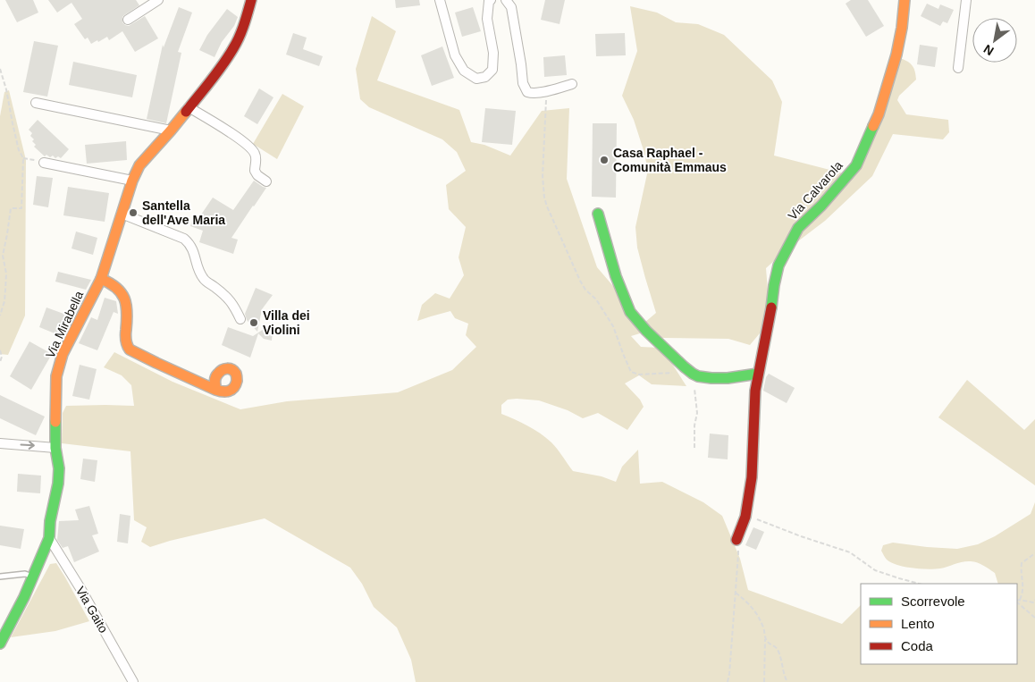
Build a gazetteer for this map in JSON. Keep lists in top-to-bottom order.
{
  "streets": {
    "street": ["Via Calvarola", "Via Mirabella", "Via Gaito"]
  },
  "crossings": [
    ["Via Mirabella", "Via Gaito"]
  ],
  "places": ["Casa Raphael - Comunità Emmaus", "Santella dell'Ave Maria", "Villa dei Violini"],
  "legend": ["Scorrevole", "Lento", "Coda"],
  "north": "bottom left"
}
